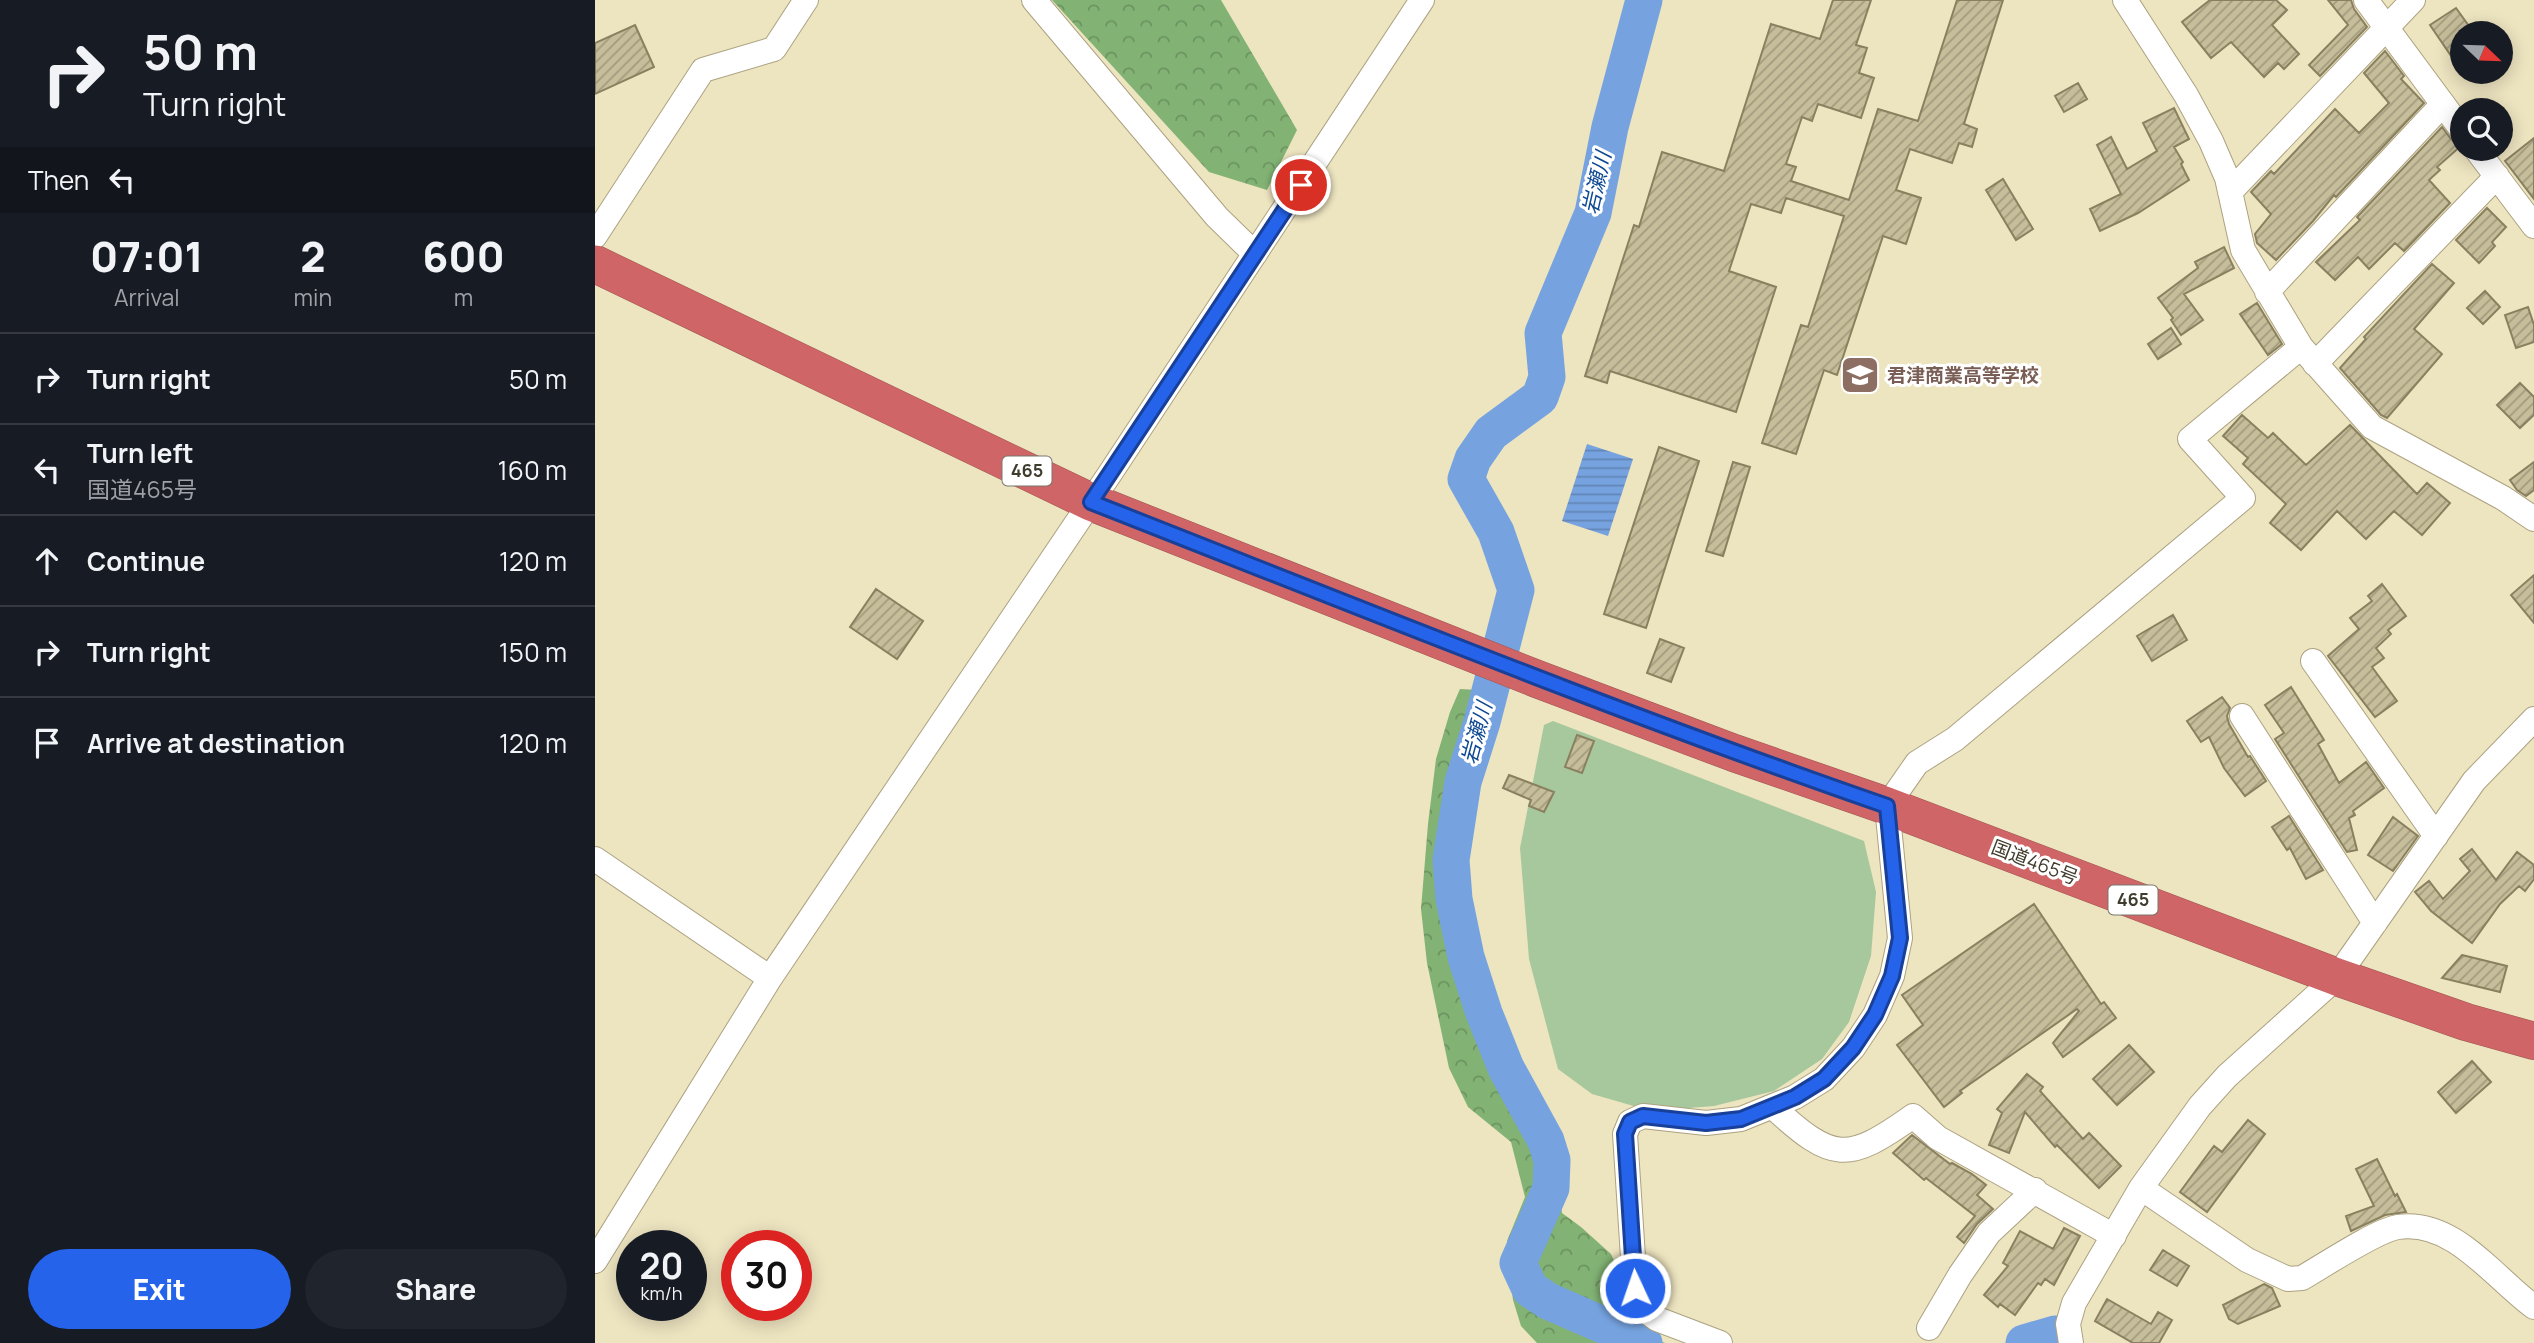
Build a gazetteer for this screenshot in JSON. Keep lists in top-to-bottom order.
{
  "streets": {
    "highway": ["465", "国道465号"]
  },
  "crossings": [
    ["465", "国道465号"]
  ],
  "water": ["岩瀬川"],
  "places": {
    "school or university": ["君津商業高等学校"]
  },
  "north": "bottom right",
  "page": {
    "turn": ["50 m", "Turn right"],
    "then": "Then",
    "eta": [
      "07:01",
      "Arrival",
      "2",
      "min",
      "600",
      "m"
    ],
    "list": [
      {
        "name": "Turn right",
        "value": "50 m"
      },
      {
        "name": "Turn left",
        "note": "国道465号",
        "value": "160 m"
      },
      {
        "name": "Continue",
        "value": "120 m"
      },
      {
        "name": "Turn right",
        "value": "150 m"
      },
      {
        "name": "Arrive at destination",
        "value": "120 m"
      }
    ],
    "speed": "20 km/h",
    "limit": "30",
    "buttons": ["Exit", "Share"]
  }
}
